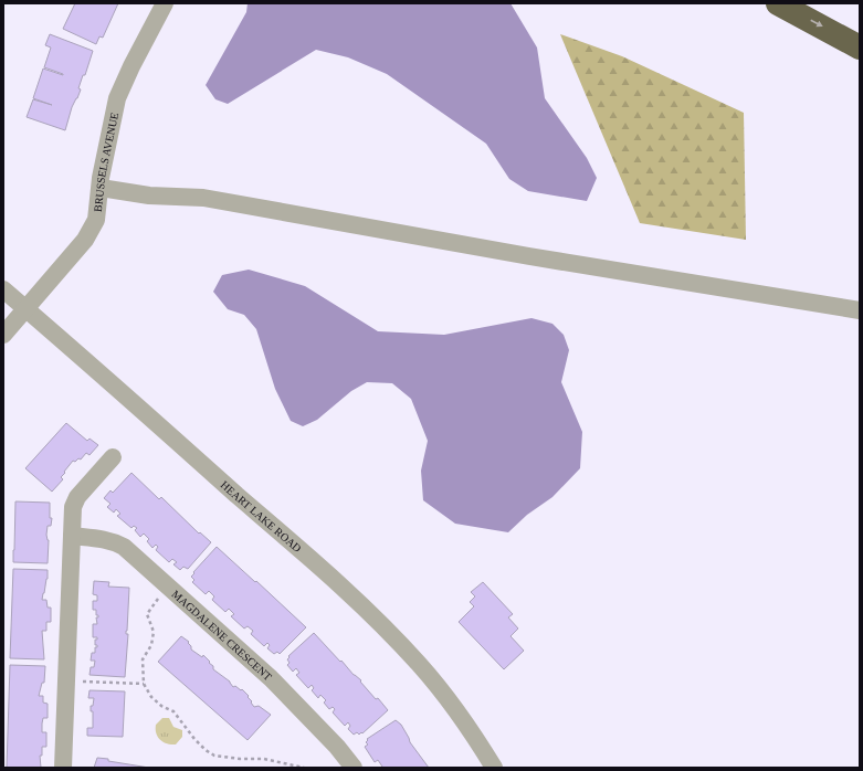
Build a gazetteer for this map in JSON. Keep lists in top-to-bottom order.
{
  "streets": {
    "street": ["BRUSSELS AVENUE", "HEART LAKE ROAD", "MAGDALENE CRESCENT"]
  },
  "crossings": [
    ["BRUSSELS AVENUE", "HEART LAKE ROAD"]
  ]
}
